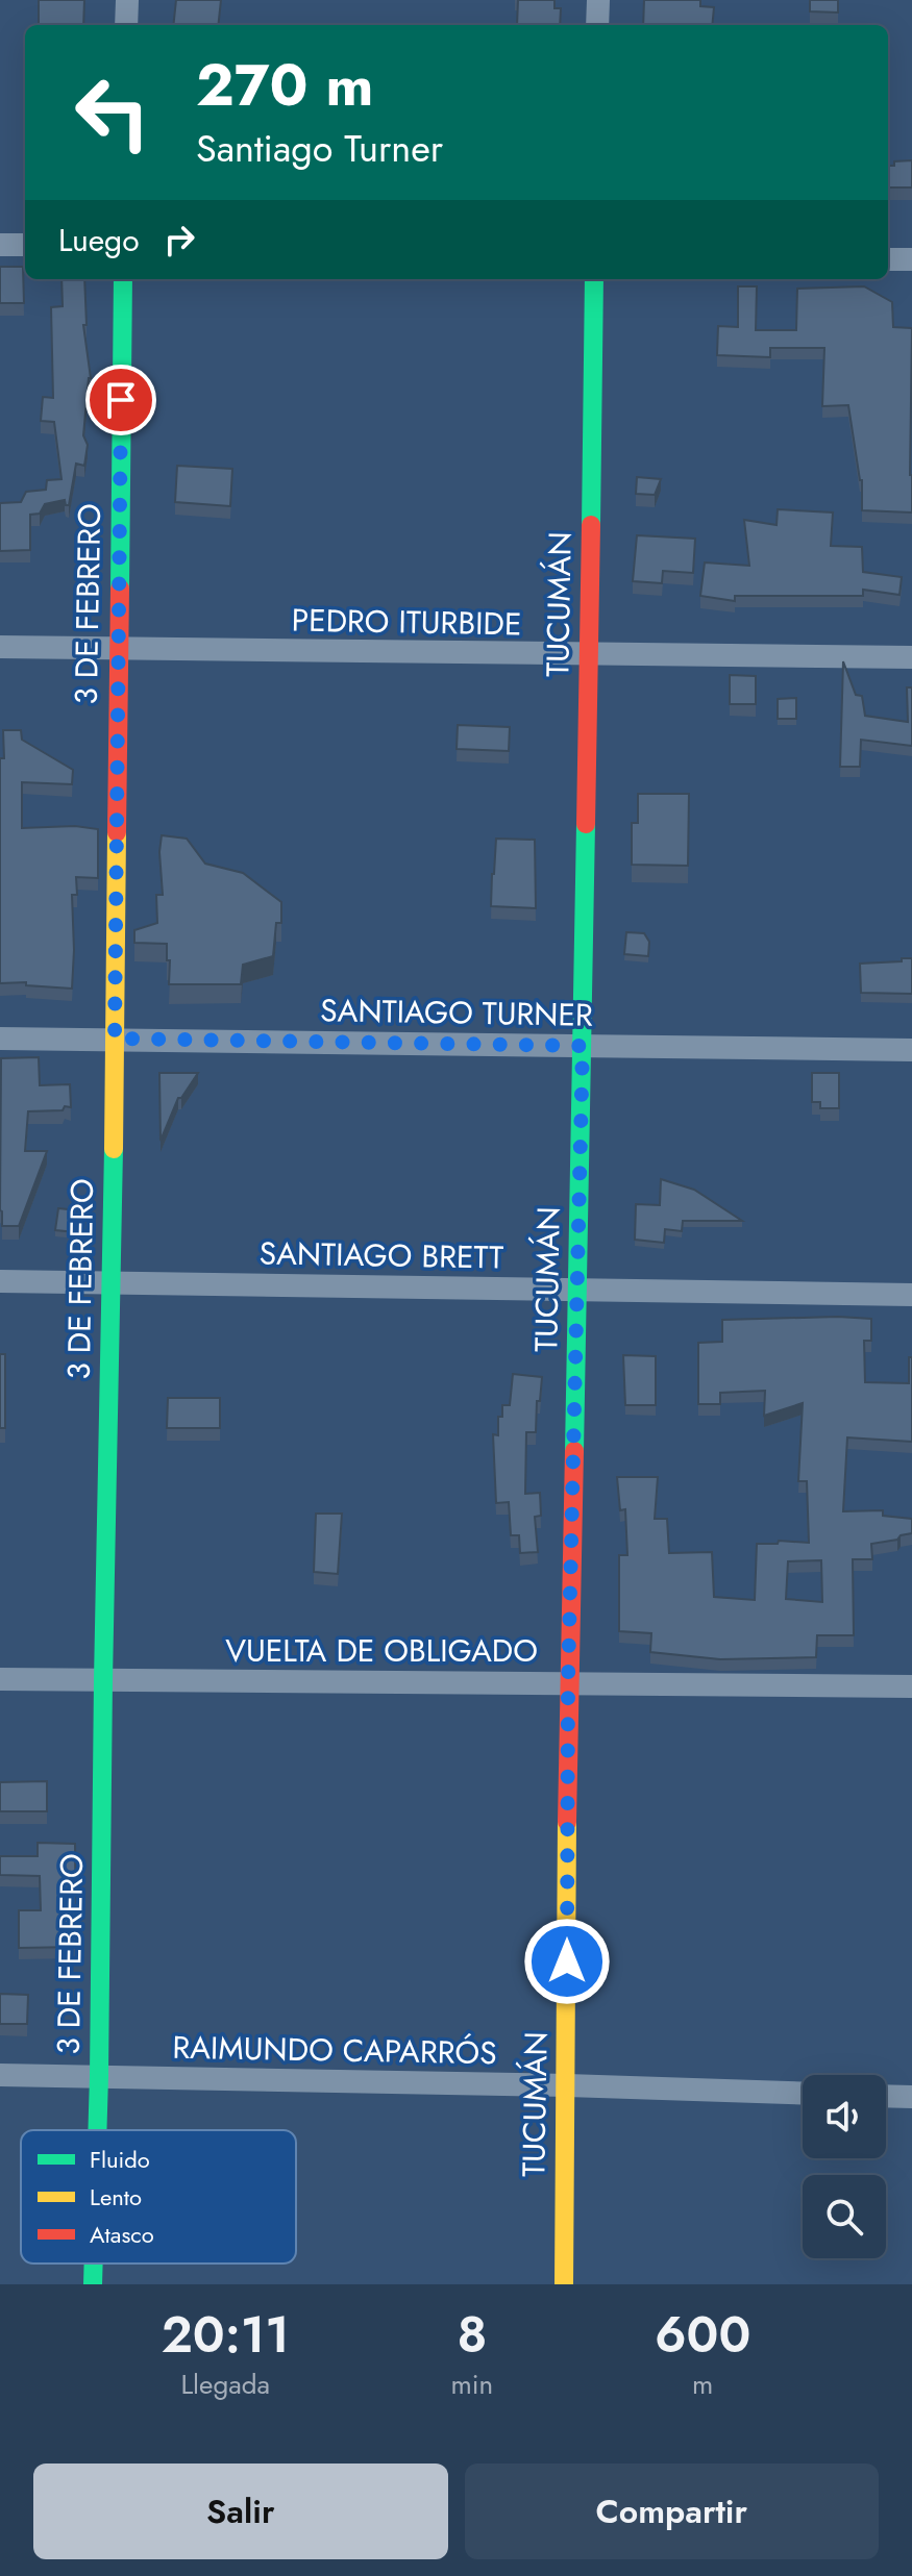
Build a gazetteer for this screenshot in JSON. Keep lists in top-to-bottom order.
{
  "streets": {
    "street": [
      "3 DE FEBRERO",
      "TUCUMÁN",
      "PEDRO ITURBIDE",
      "SANTIAGO TURNER",
      "SANTIAGO BRETT",
      "VUELTA DE OBLIGADO",
      "RAIMUNDO CAPARRÓS"
    ]
  },
  "crossings": [
    ["3 DE FEBRERO", "PEDRO ITURBIDE"],
    ["3 DE FEBRERO", "SANTIAGO TURNER"],
    ["3 DE FEBRERO", "SANTIAGO BRETT"],
    ["3 DE FEBRERO", "VUELTA DE OBLIGADO"],
    ["3 DE FEBRERO", "RAIMUNDO CAPARRÓS"],
    ["TUCUMÁN", "PEDRO ITURBIDE"],
    ["TUCUMÁN", "SANTIAGO TURNER"],
    ["TUCUMÁN", "SANTIAGO BRETT"],
    ["TUCUMÁN", "VUELTA DE OBLIGADO"],
    ["TUCUMÁN", "RAIMUNDO CAPARRÓS"]
  ],
  "legend": ["Fluido", "Lento", "Atasco"],
  "page": {
    "turn": ["270 m", "Santiago Turner"],
    "then": "Luego",
    "eta": [
      "20:11",
      "Llegada",
      "8",
      "min",
      "600",
      "m"
    ],
    "buttons": ["Salir", "Compartir"]
  }
}
